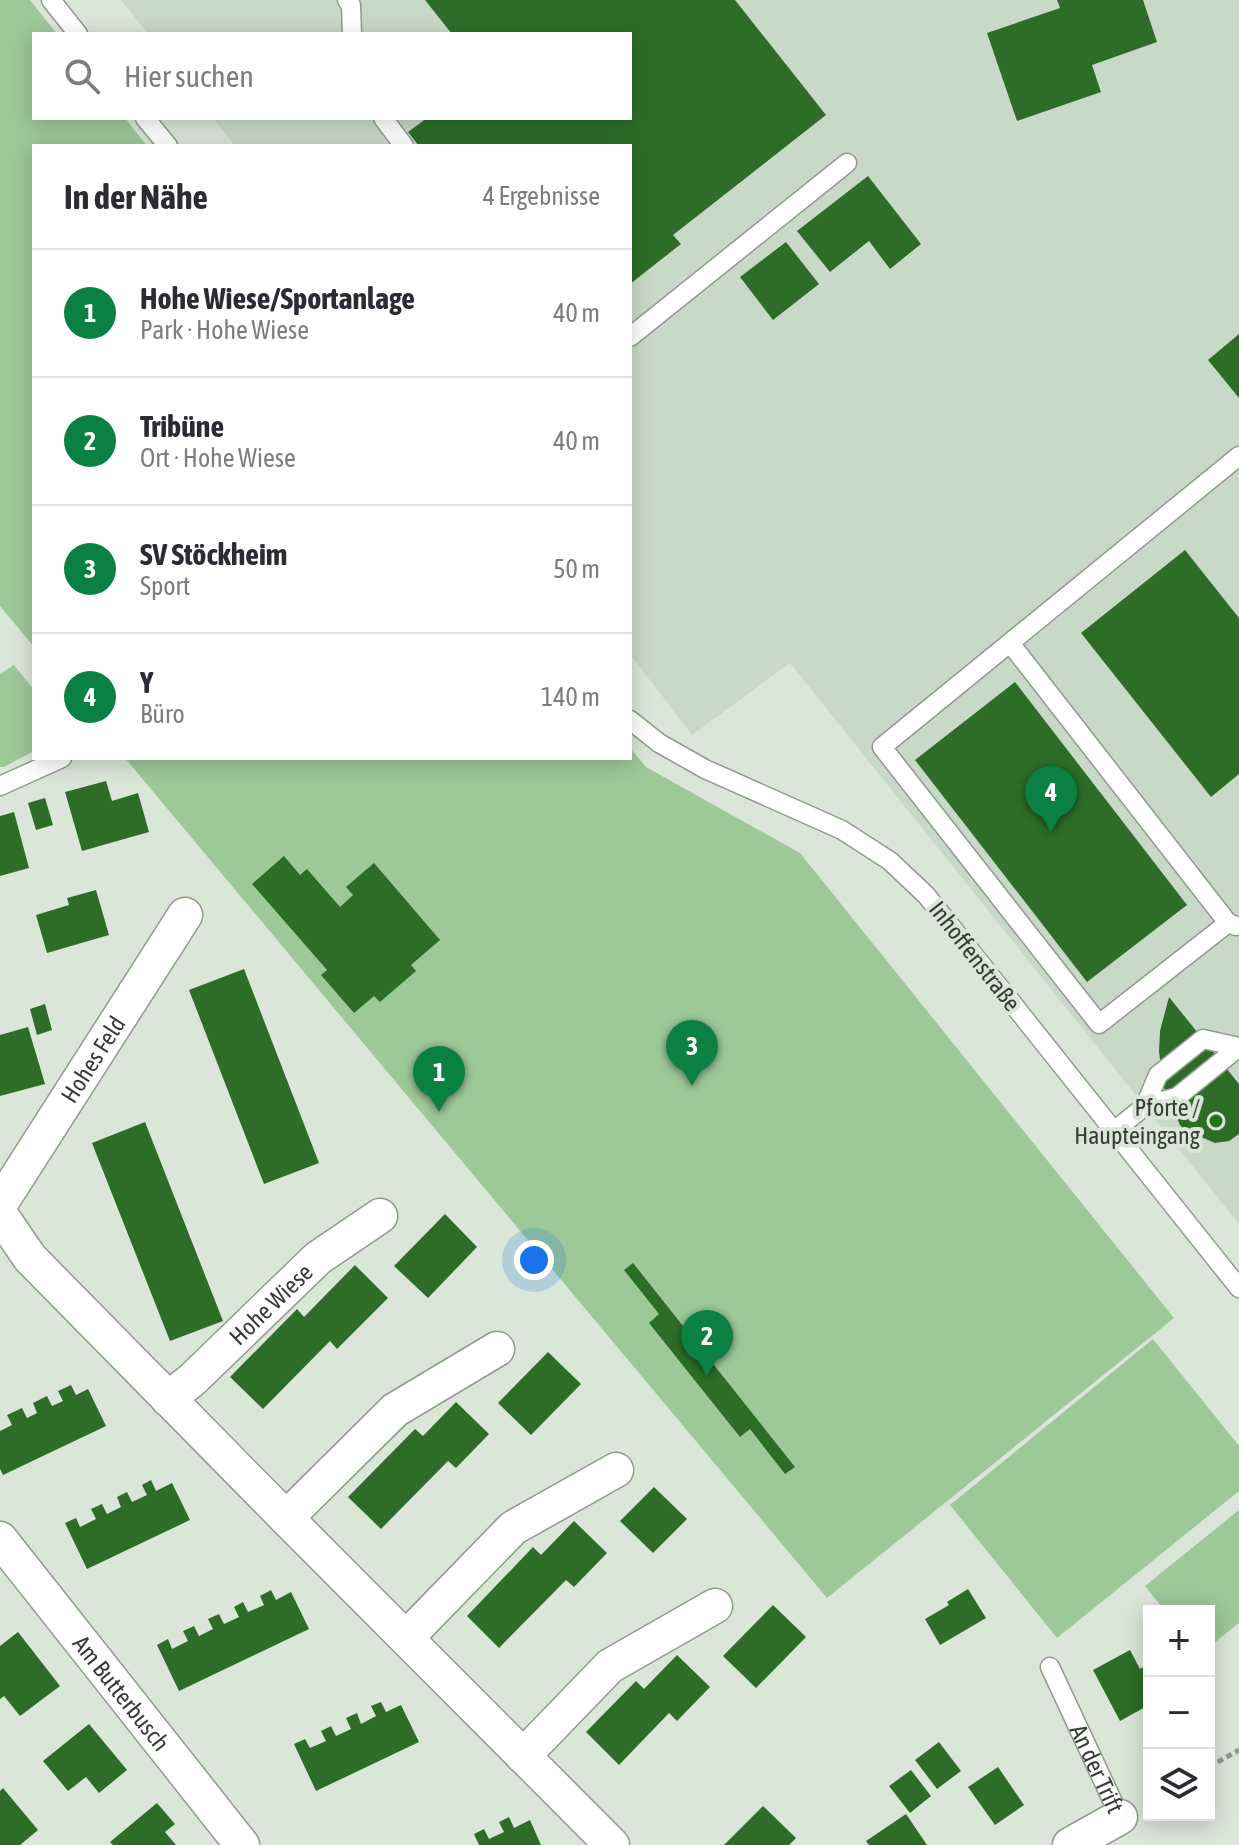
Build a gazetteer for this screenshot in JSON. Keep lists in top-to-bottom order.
{
  "streets": {
    "street": [
      "Hohes Feld",
      "Hohe Wiese",
      "Am Butterbusch",
      "An der Trift"
    ],
    "lane": ["Inhoffenstraße"]
  },
  "places": ["Pforte / Haupteingang"],
  "page": {
    "search": "Hier suchen",
    "heading": ["In der Nähe", "4 Ergebnisse"],
    "list": [
      {
        "mark": "1",
        "name": "Hohe Wiese/Sportanlage",
        "note": "Park · Hohe Wiese",
        "value": "40 m"
      },
      {
        "mark": "2",
        "name": "Tribüne",
        "note": "Ort · Hohe Wiese",
        "value": "40 m"
      },
      {
        "mark": "3",
        "name": "SV Stöckheim",
        "note": "Sport",
        "value": "50 m"
      },
      {
        "mark": "4",
        "name": "Y",
        "note": "Büro",
        "value": "140 m"
      }
    ],
    "pins": [
      "4",
      "3",
      "1",
      "2"
    ],
    "map_buttons": ["+", "−"]
  }
}
